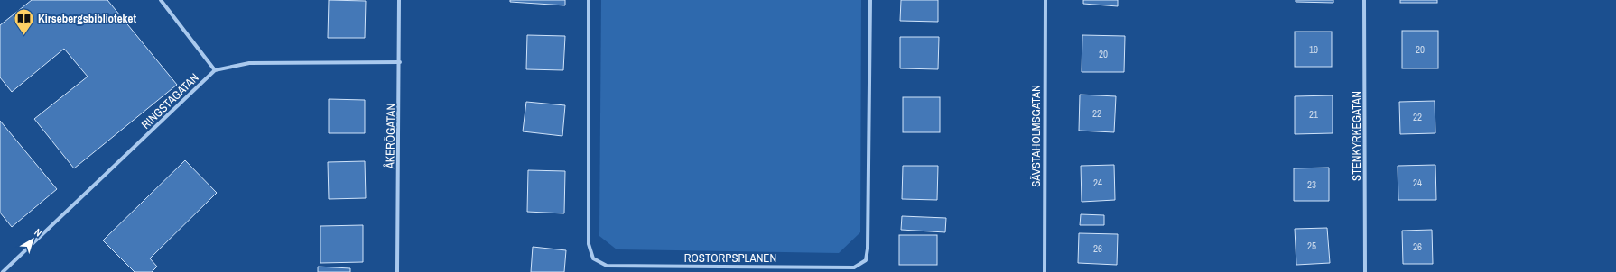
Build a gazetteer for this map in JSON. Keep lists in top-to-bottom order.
{
  "streets": {
    "street": [
      "RINGSTAGATAN",
      "ÅKERÖGATAN",
      "SÄVSTAHOLMSGATAN",
      "STENKYRKEGATAN",
      "ROSTORPSPLANEN"
    ]
  },
  "crossings": [
    ["RINGSTAGATAN", "ÅKERÖGATAN"]
  ],
  "places": {
    "library": ["Kirsebergsbiblioteket"]
  },
  "house_numbers": [
    "19",
    "20",
    "20",
    "22",
    "21",
    "22",
    "24",
    "24",
    "23",
    "25",
    "26",
    "26"
  ],
  "north": "top right"
}
